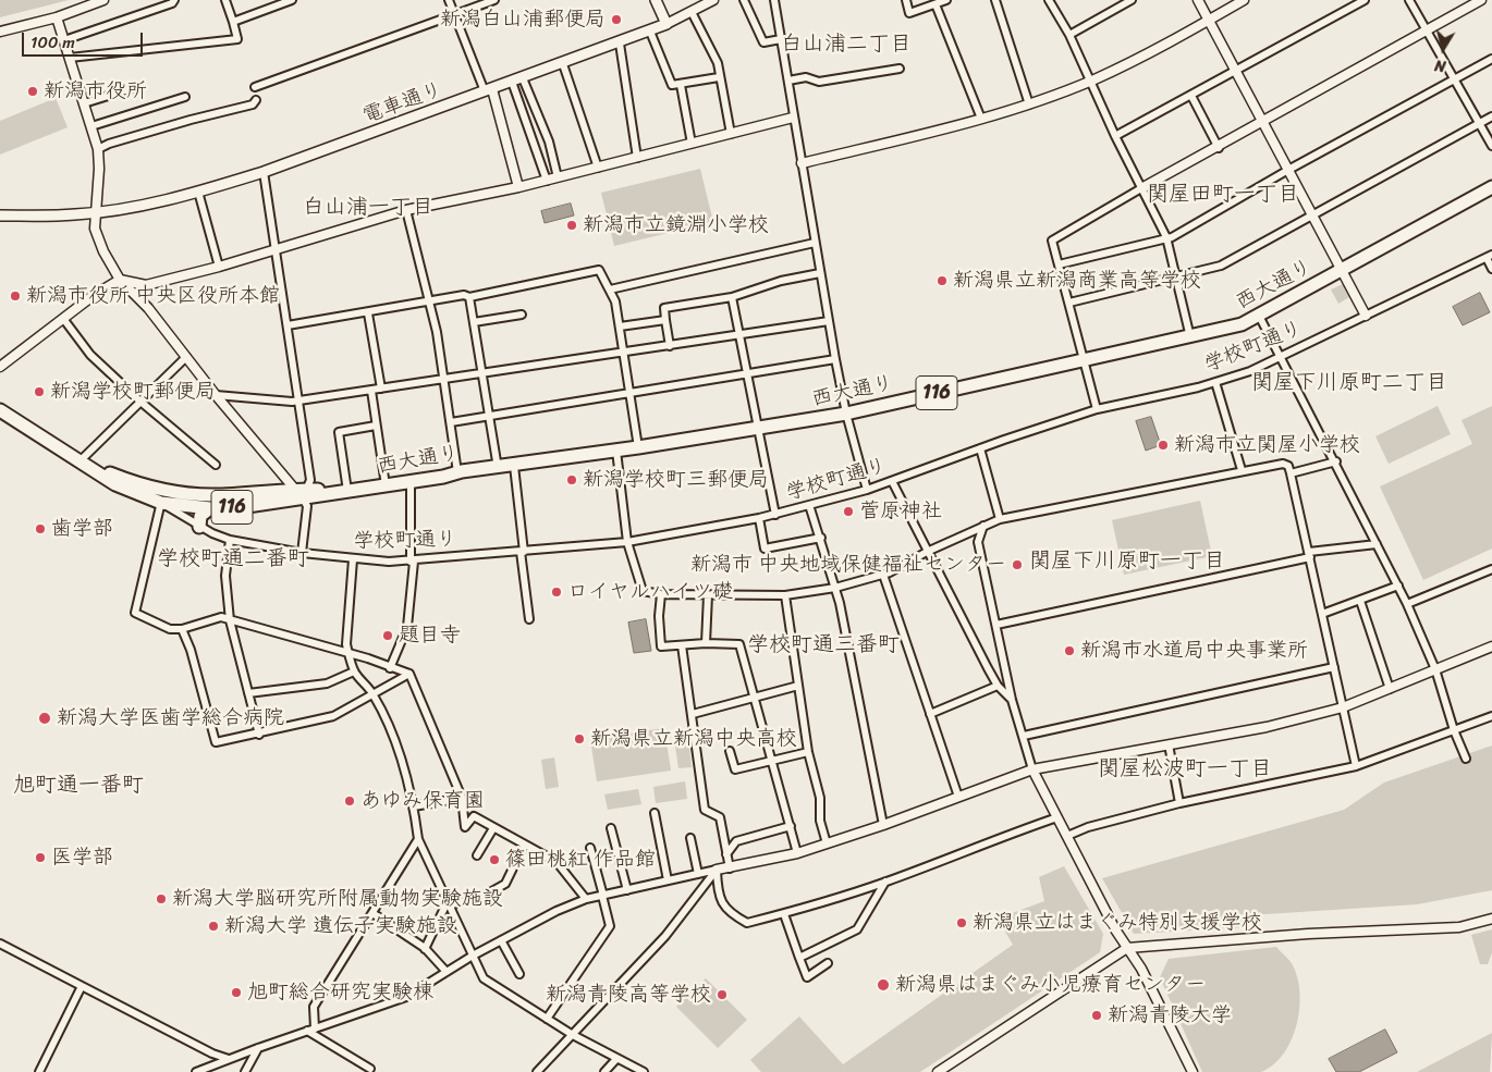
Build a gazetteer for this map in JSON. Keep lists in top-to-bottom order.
{
  "streets": {
    "highway": ["西大通り", "116"],
    "main road": ["電車通り"],
    "street": ["学校町通り"]
  },
  "crossings": [
    ["西大通り", "学校町通り"]
  ],
  "districts": [
    "白山浦二丁目",
    "関屋田町一丁目",
    "白山浦一丁目",
    "関屋下川原町二丁目",
    "学校町通二番町",
    "関屋下川原町一丁目",
    "学校町通三番町",
    "関屋松波町一丁目",
    "旭町通一番町"
  ],
  "places": [
    "新潟白山浦郵便局",
    "新潟市役所",
    "新潟市立鏡淵小学校",
    "新潟県立新潟商業高等学校",
    "新潟市役所 中央区役所本館",
    "新潟学校町郵便局",
    "新潟市立関屋小学校",
    "新潟学校町三郵便局",
    "菅原神社",
    "歯学部",
    "新潟市 中央地域保健福祉センター",
    "ロイヤルハイツ礎",
    "題目寺",
    "新潟市水道局中央事業所",
    "新潟大学医歯学総合病院",
    "新潟県立新潟中央高校",
    "あゆみ保育園",
    "医学部",
    "篠田桃紅 作品館",
    "新潟大学脳研究所附属動物実験施設",
    "新潟県立はまぐみ特別支援学校",
    "新潟大学 遺伝子実験施設",
    "新潟県はまぐみ小児療育センター",
    "旭町総合研究実験棟",
    "新潟青陵高等学校",
    "新潟青陵大学"
  ],
  "scale_bar": "100 m",
  "north": "bottom"
}
